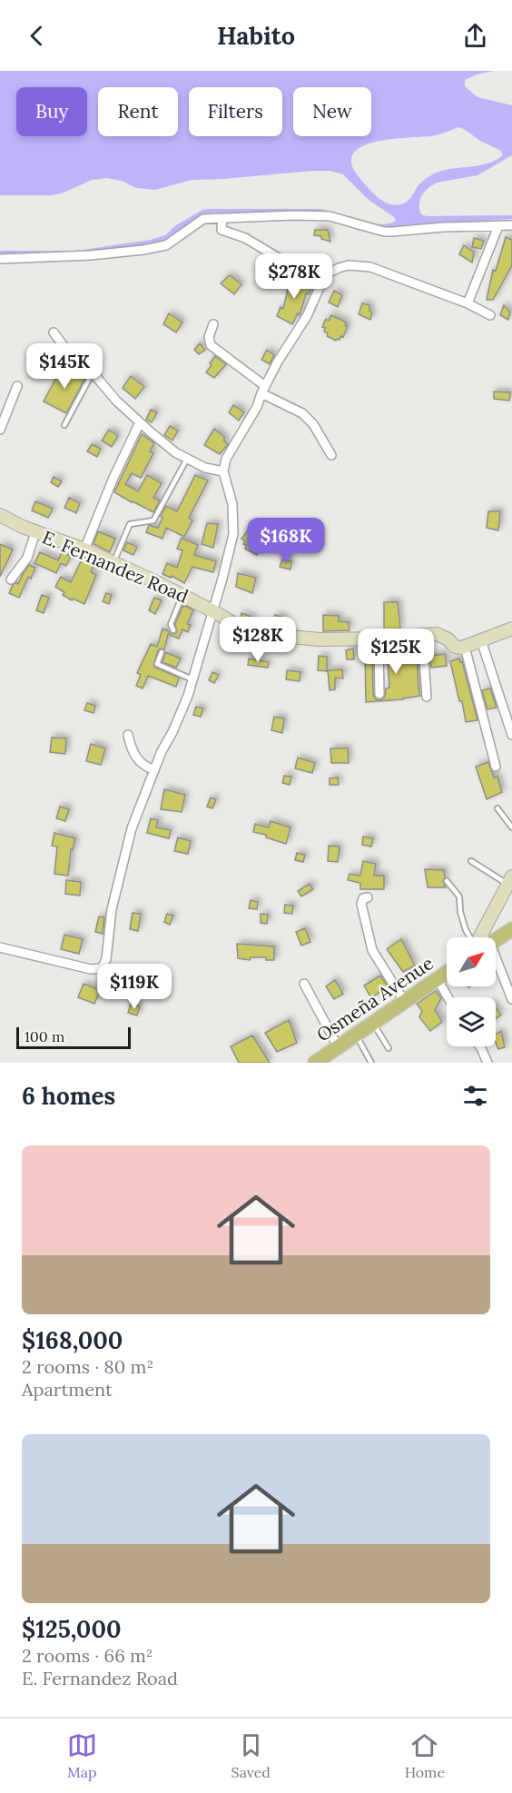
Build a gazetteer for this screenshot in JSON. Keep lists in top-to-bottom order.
{
  "streets": {
    "main road": ["Osmeña Avenue"],
    "street": ["E. Fernandez Road"]
  },
  "scale_bar": "100 m",
  "north": "top right",
  "page": {
    "header": "Habito",
    "chip": [
      "Buy",
      "Rent",
      "Filters",
      "New"
    ],
    "price": [
      "$278K",
      "$145K",
      "$168K",
      "$128K",
      "$125K",
      "$119K"
    ],
    "scale": "100 m",
    "heading": "6 homes",
    "list": [
      {
        "name": "$168,000",
        "note": "2 rooms · 80 m² · Apartment"
      },
      {
        "name": "$125,000",
        "note": "2 rooms · 66 m² · E. Fernandez Road"
      }
    ],
    "tabs": ["Map", "Saved", "Home"]
  }
}
